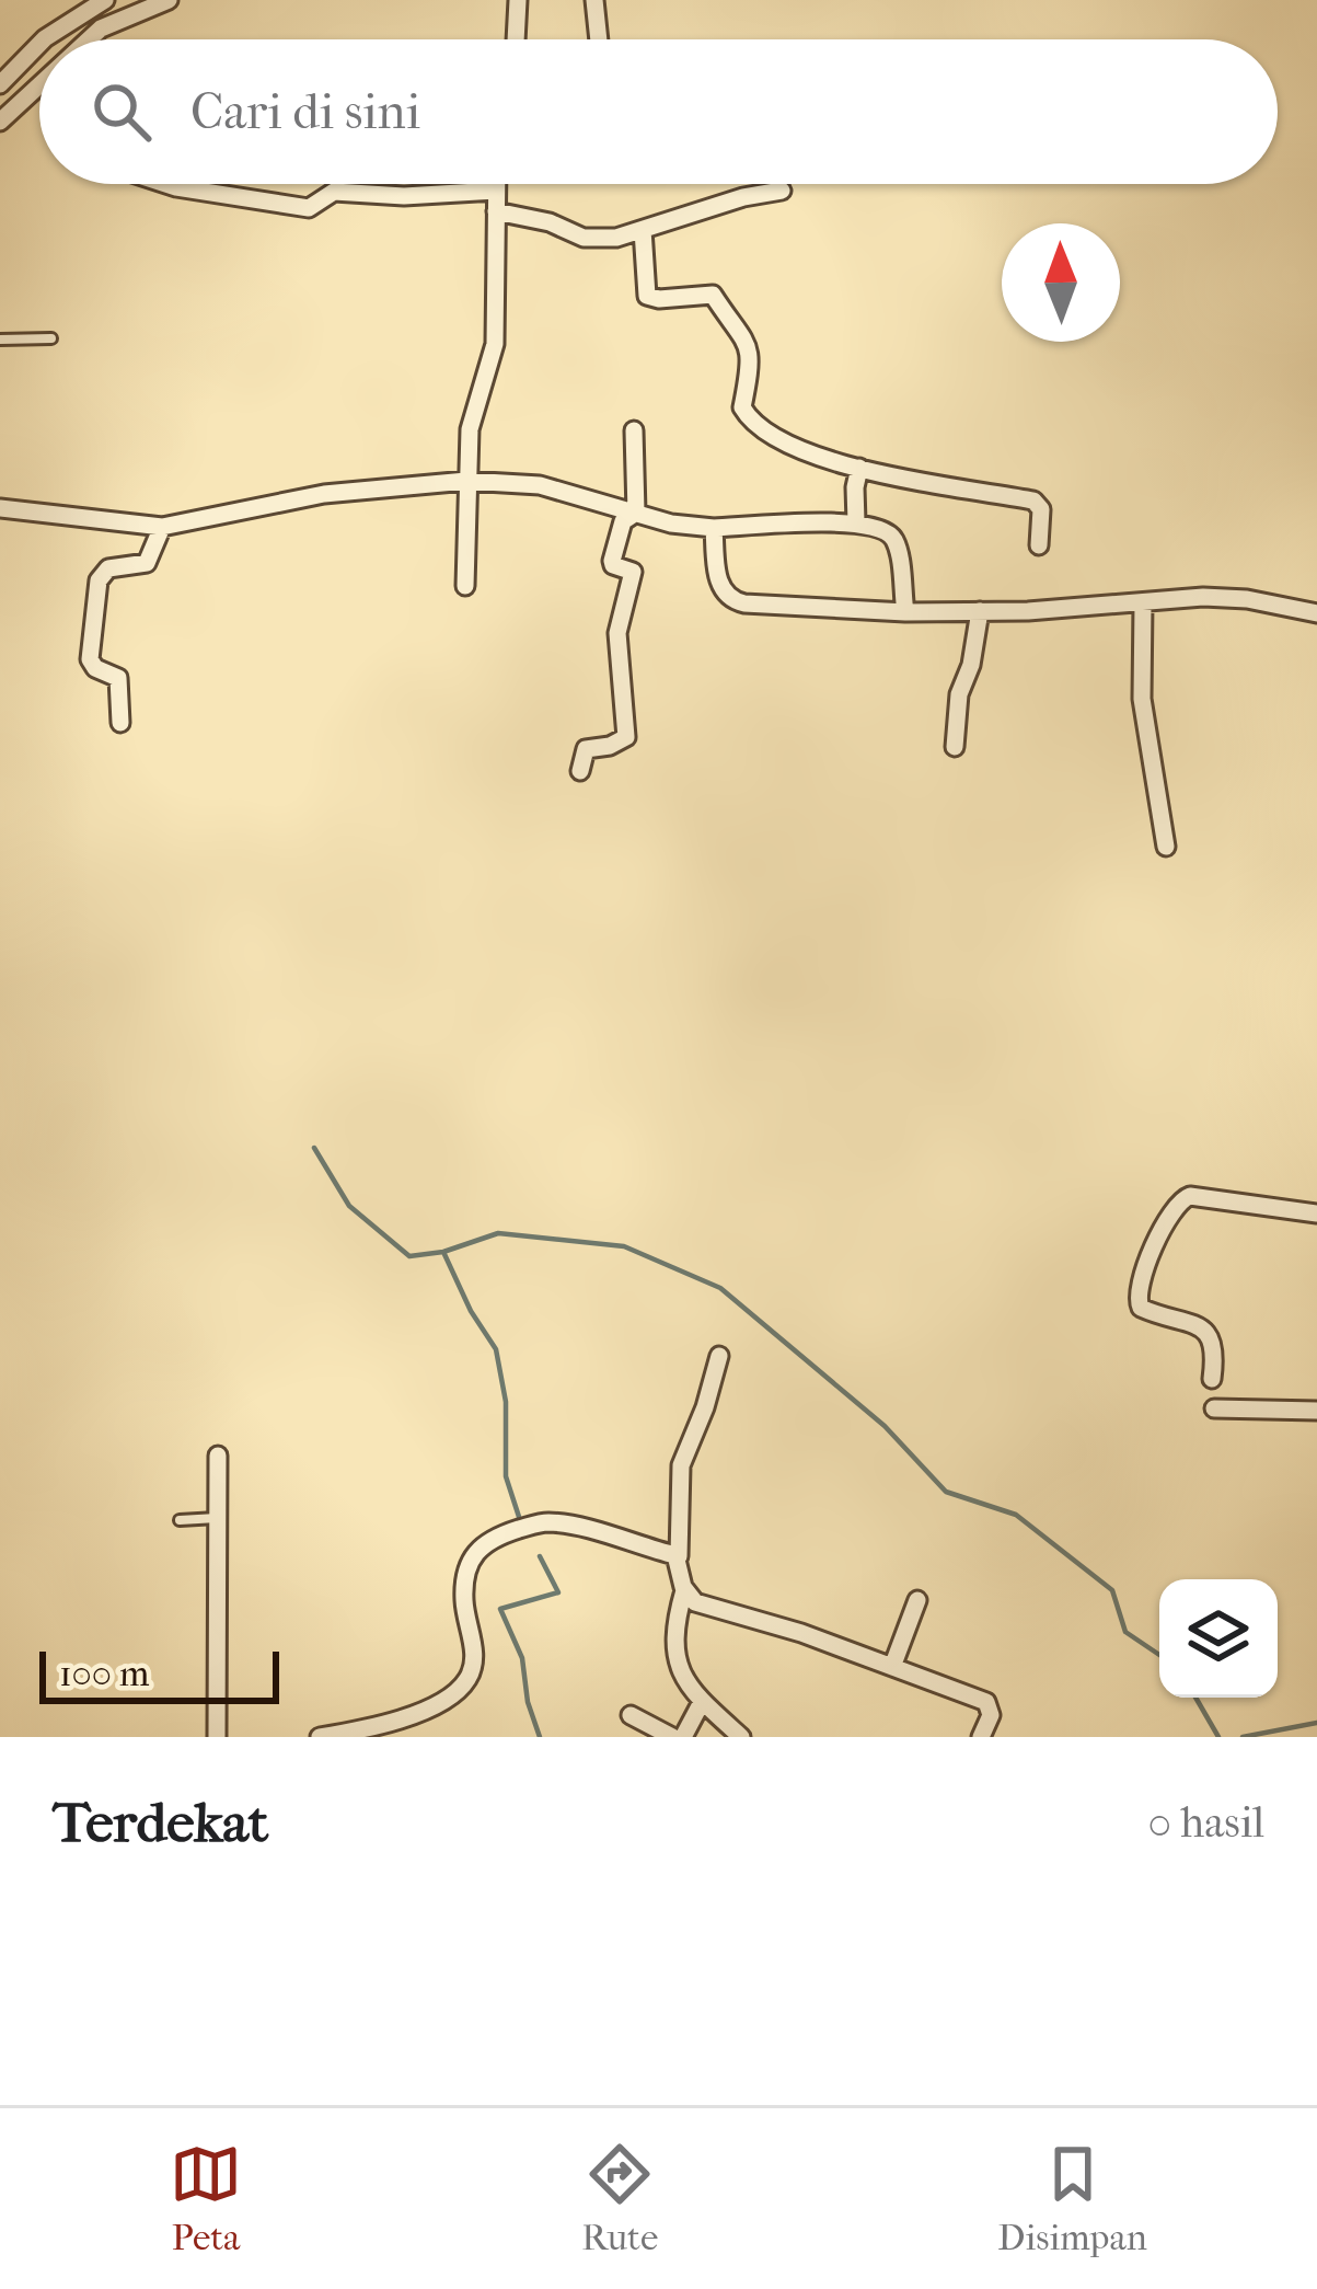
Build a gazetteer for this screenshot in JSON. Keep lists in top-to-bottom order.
{
  "scale_bar": "100 m",
  "north": "top",
  "page": {
    "search": "Cari di sini",
    "scale": "100 m",
    "heading": ["Terdekat", "0 hasil"],
    "nav": ["Peta", "Rute", "Disimpan"]
  }
}
